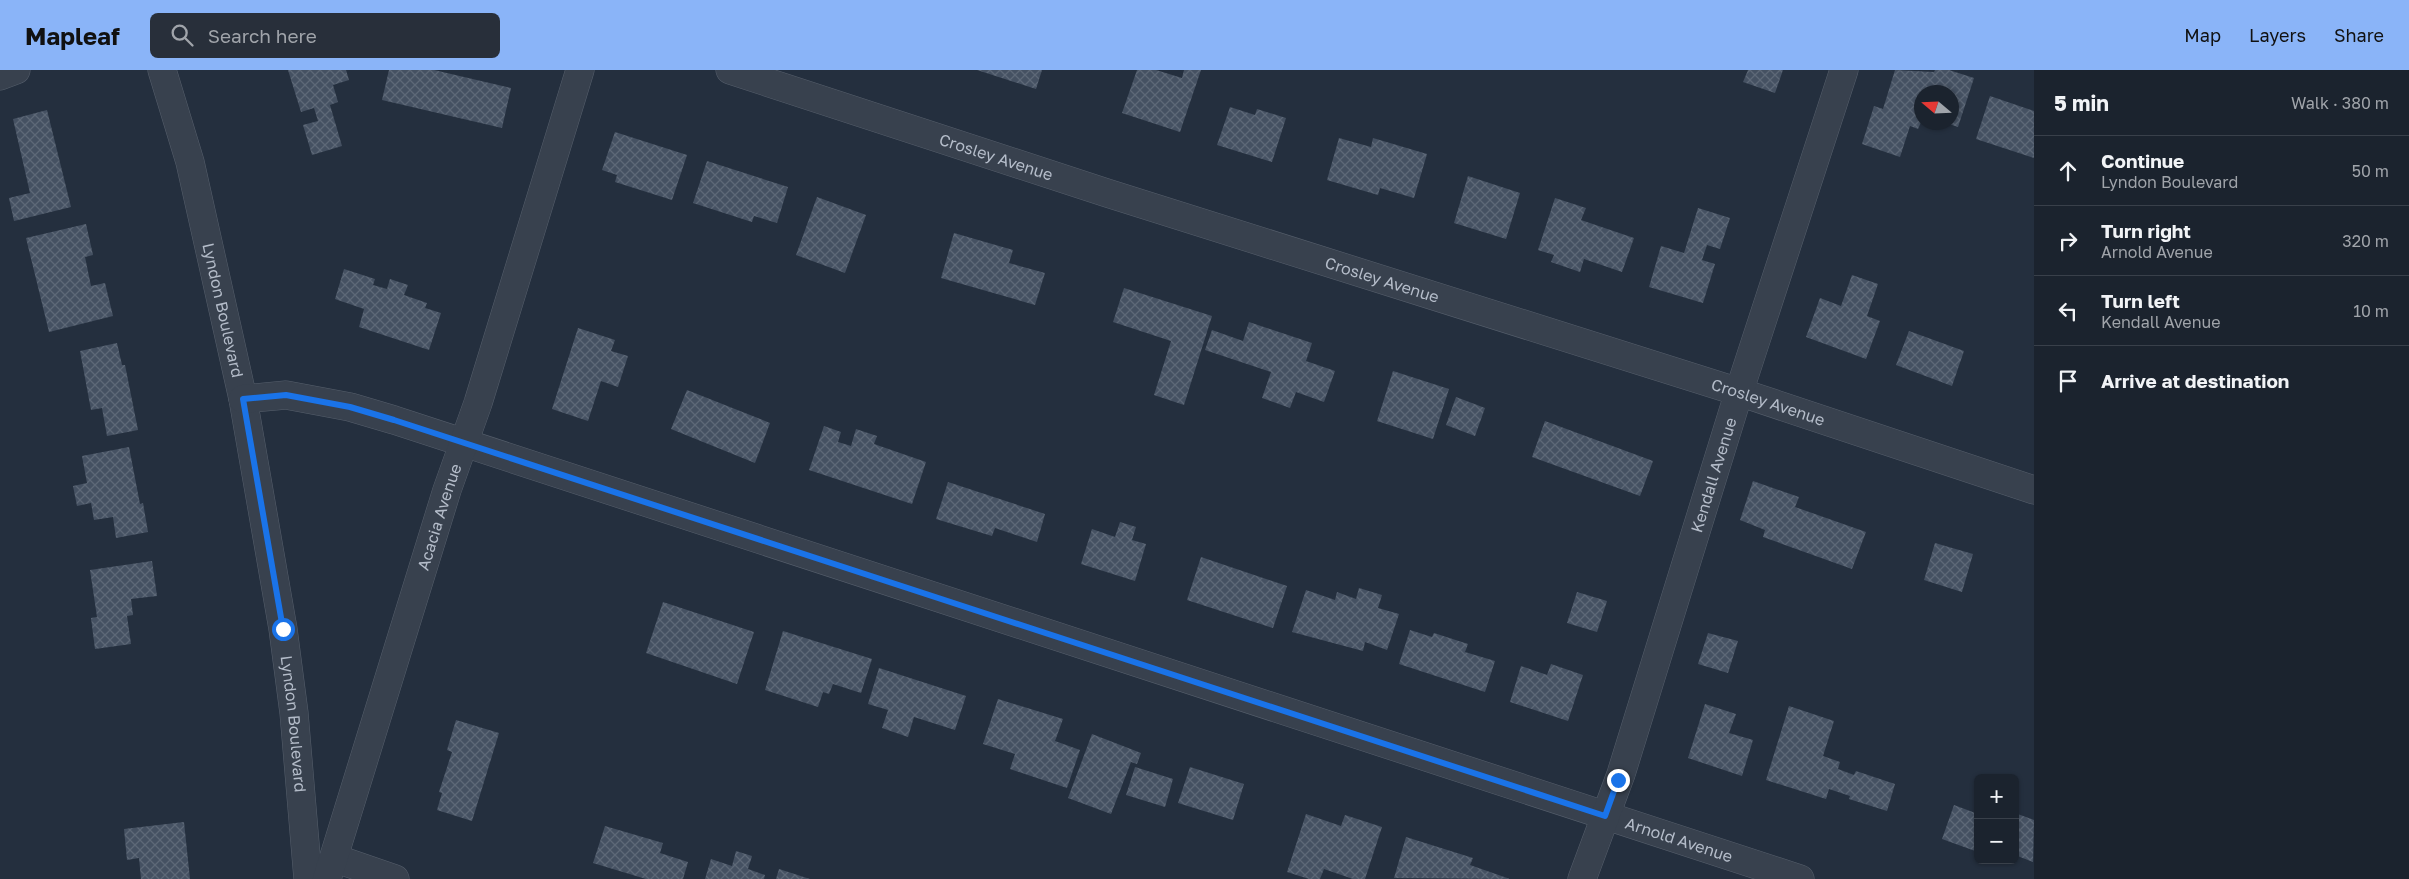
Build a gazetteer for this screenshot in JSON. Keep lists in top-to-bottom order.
{
  "streets": {
    "street": [
      "Crosley Avenue",
      "Lyndon Boulevard",
      "Kendall Avenue",
      "Acacia Avenue",
      "Arnold Avenue"
    ]
  },
  "crossings": [
    ["Crosley Avenue", "Kendall Avenue"],
    ["Lyndon Boulevard", "Arnold Avenue"],
    ["Kendall Avenue", "Arnold Avenue"],
    ["Acacia Avenue", "Arnold Avenue"]
  ],
  "north": "left",
  "page": {
    "header": "Mapleaf",
    "search": "Search here",
    "nav": ["Map", "Layers", "Share"],
    "heading": ["5 min", "Walk · 380 m"],
    "list": [
      ["Continue", "Lyndon Boulevard", "50 m"],
      ["Turn right", "Arnold Avenue", "320 m"],
      ["Turn left", "Kendall Avenue", "10 m"],
      "Arrive at destination"
    ],
    "map_buttons": ["+", "−"]
  }
}
